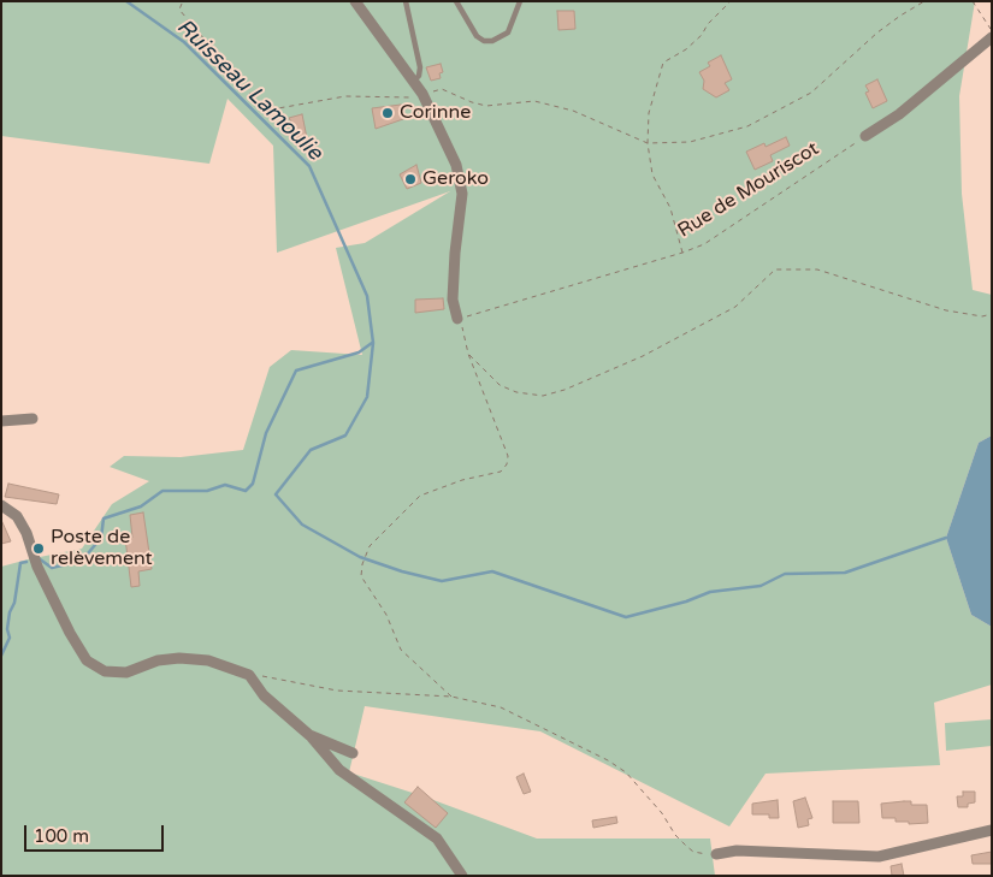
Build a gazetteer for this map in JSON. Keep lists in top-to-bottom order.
{
  "streets": {
    "path": ["Rue de Mouriscot"]
  },
  "water": ["Ruisseau Lamoulie"],
  "places": ["Corinne", "Geroko", "Poste de relèvement"],
  "scale_bar": "100 m"
}
